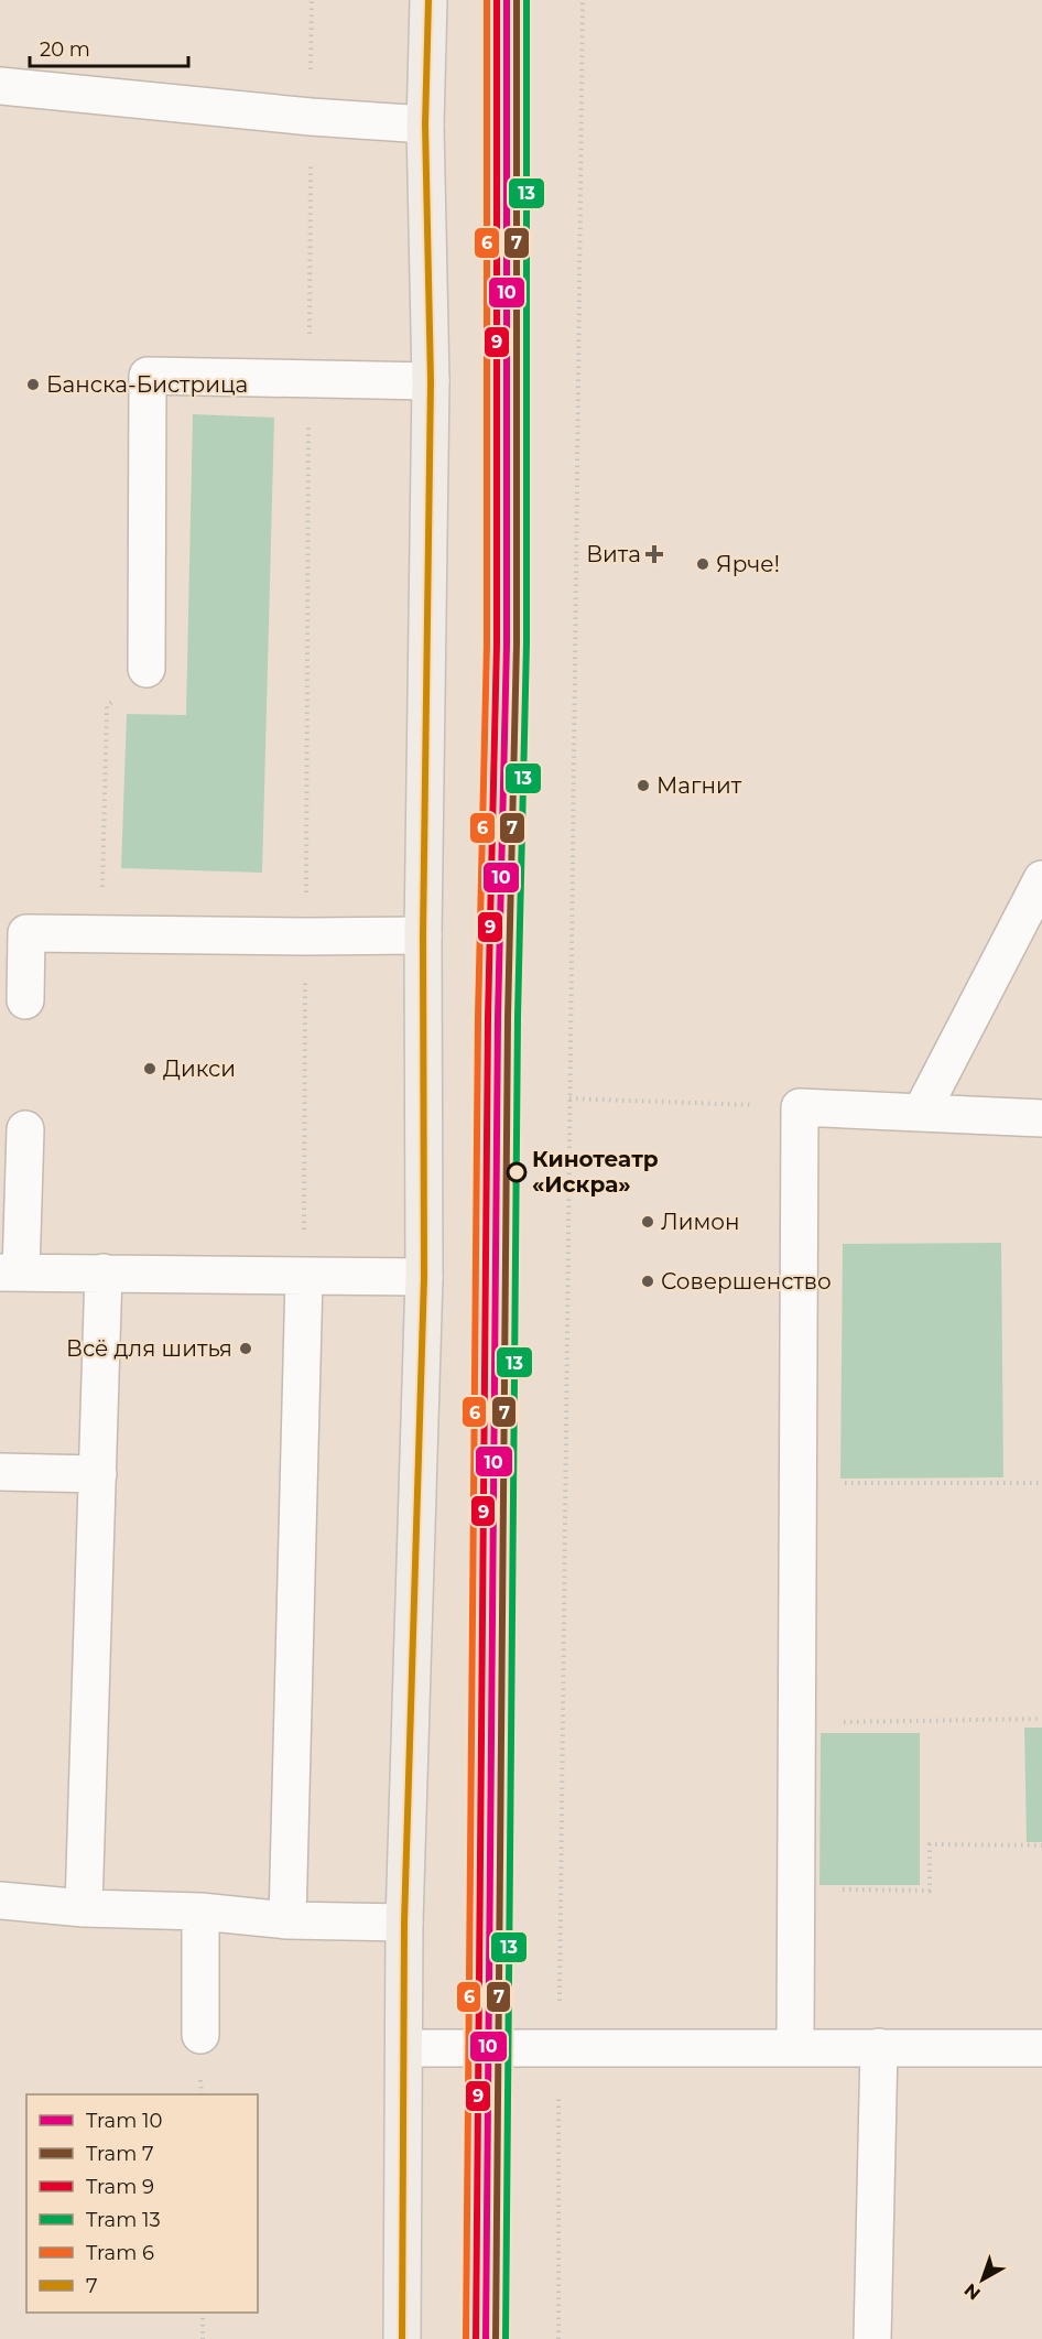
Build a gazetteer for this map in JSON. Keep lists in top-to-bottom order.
{
  "places": {
    "other": [
      "Банска-Бистрица",
      "Ярче!",
      "Магнит",
      "Дикси",
      "Кинотеатр «Искра»",
      "Лимон",
      "Совершенство",
      "Всё для шитья"
    ],
    "health": ["Вита"]
  },
  "lines": [
    "tram line 10",
    "tram line 7",
    "tram line 9",
    "tram line 13",
    "tram line 6",
    "transit line 7"
  ],
  "legend": [
    "Tram 10",
    "Tram 7",
    "Tram 9",
    "Tram 13",
    "Tram 6",
    "7"
  ],
  "scale_bar": "20 m",
  "north": "bottom left"
}
